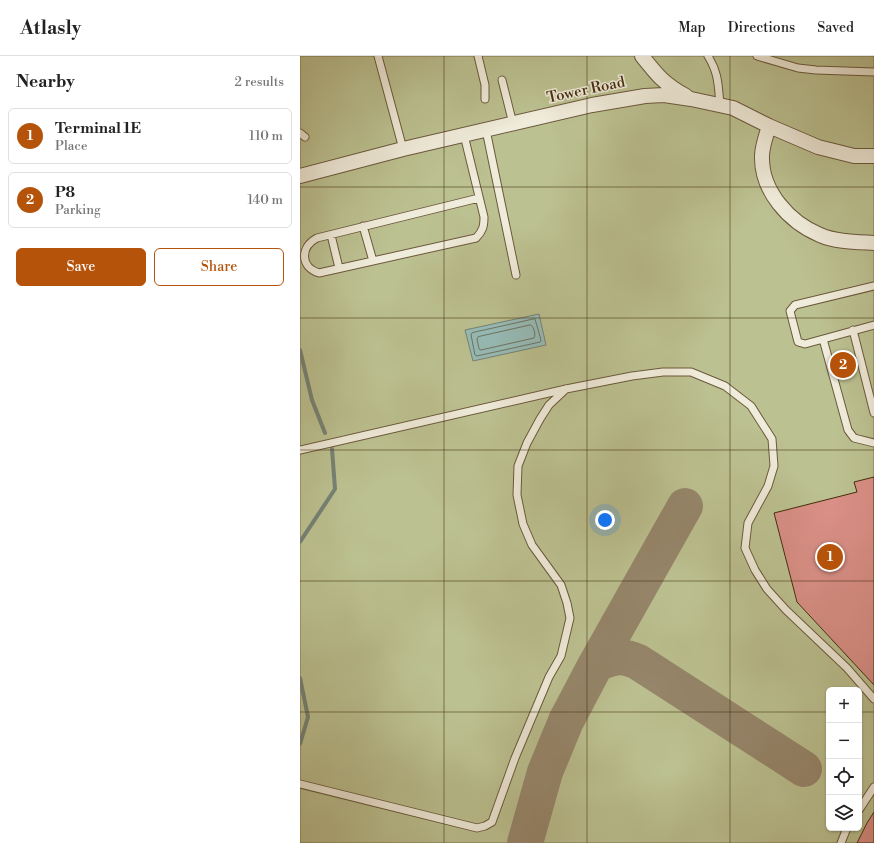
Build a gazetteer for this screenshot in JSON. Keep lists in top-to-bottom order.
{
  "streets": {
    "street": ["Tower Road"]
  },
  "page": {
    "header": "Atlasly",
    "nav": ["Map", "Directions", "Saved"],
    "heading": ["Nearby", "2 results"],
    "list": [
      {
        "mark": "1",
        "name": "Terminal 1E",
        "note": "Place",
        "value": "110 m"
      },
      {
        "mark": "2",
        "name": "P8",
        "note": "Parking",
        "value": "140 m"
      }
    ],
    "buttons": ["Save", "Share"],
    "pins": ["2", "1"],
    "map_buttons": ["+", "−"]
  }
}
